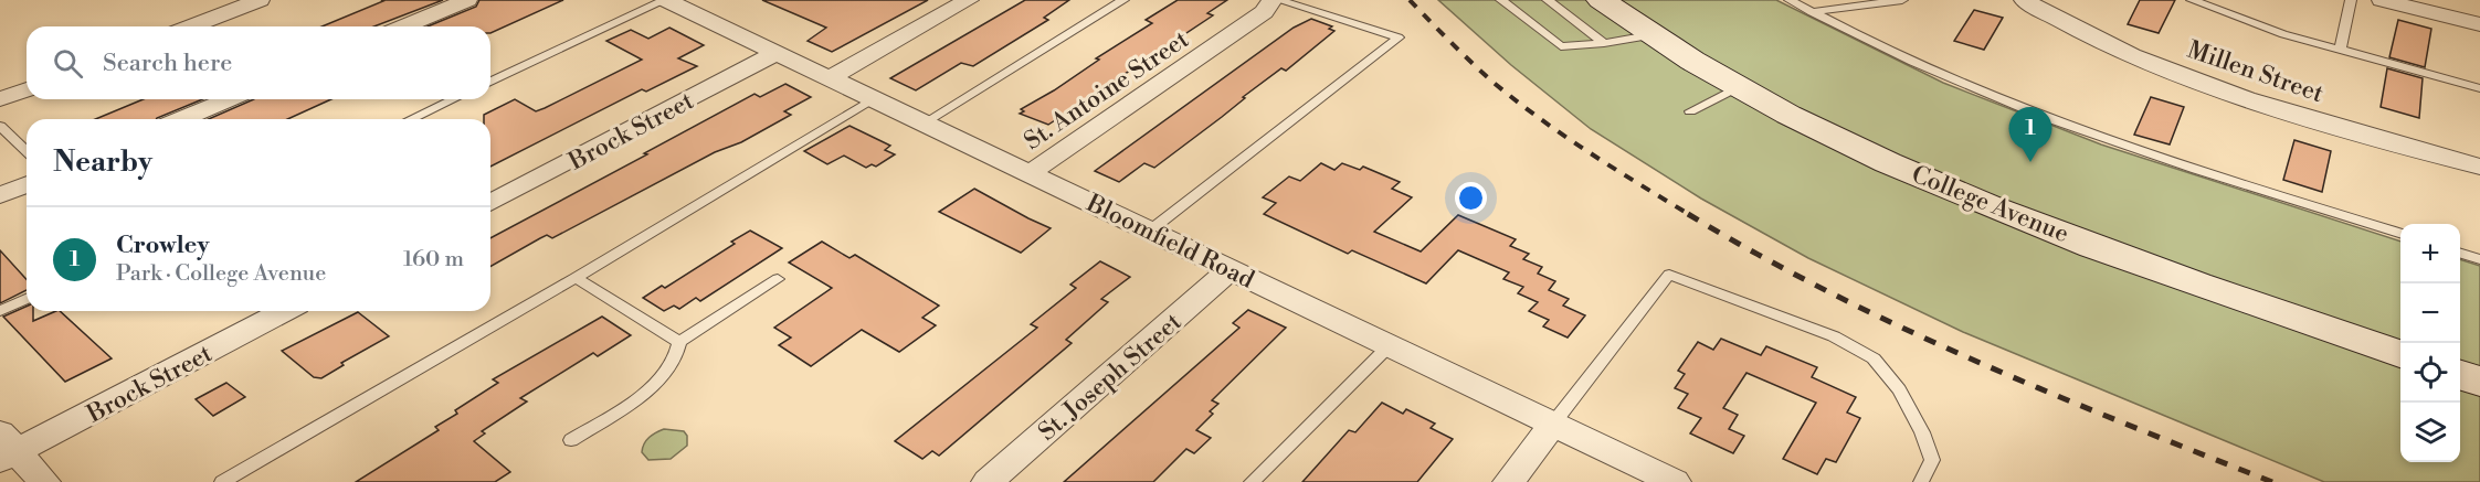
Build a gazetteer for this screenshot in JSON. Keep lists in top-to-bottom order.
{
  "streets": {
    "street": [
      "Millen Street",
      "St. Antoine Street",
      "Brock Street",
      "College Avenue",
      "Bloomfield Road",
      "St. Joseph Street"
    ]
  },
  "crossings": [
    ["St. Antoine Street", "Bloomfield Road"],
    ["Brock Street", "Bloomfield Road"],
    ["Bloomfield Road", "St. Joseph Street"]
  ],
  "page": {
    "search": "Search here",
    "pins": "1",
    "heading": "Nearby",
    "list": [
      {
        "mark": "1",
        "name": "Crowley",
        "note": "Park · College Avenue",
        "value": "160 m"
      }
    ],
    "map_buttons": ["+", "−"]
  }
}
